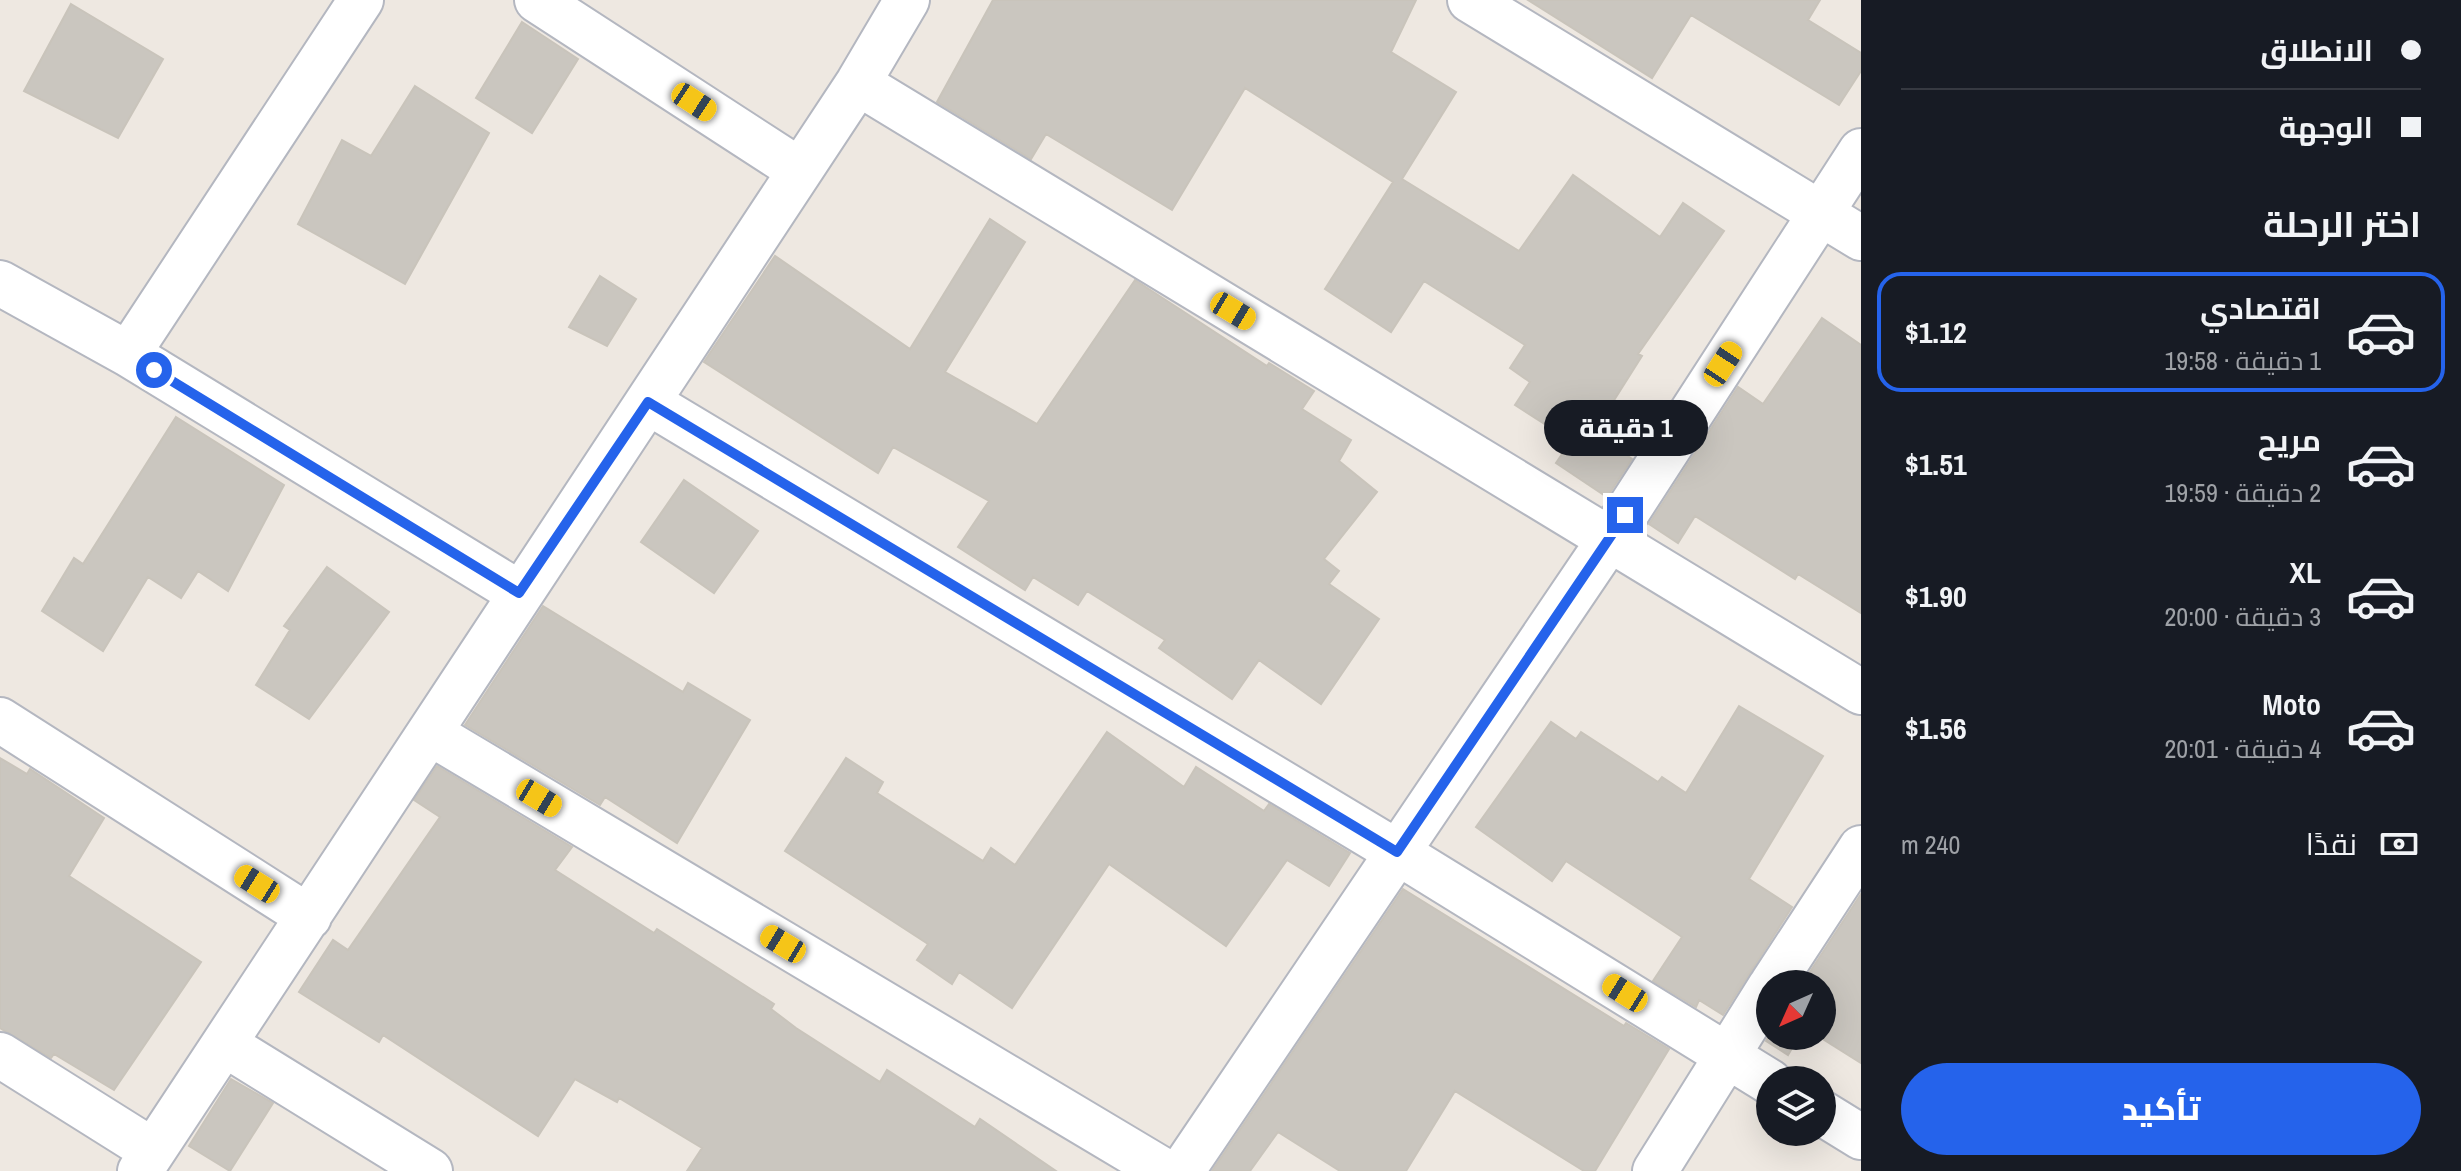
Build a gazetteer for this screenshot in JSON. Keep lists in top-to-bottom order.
{
  "north": "bottom left",
  "page": {
    "banner": ["الانطلاق", "الوجهة"],
    "heading": "اختر الرحلة",
    "list": [
      {
        "name": "اقتصادي",
        "note": "1 دقيقة · 19:58",
        "value": "$1.12"
      },
      {
        "name": "مريح",
        "note": "2 دقيقة · 19:59",
        "value": "$1.51"
      },
      {
        "name": "XL",
        "note": "3 دقيقة · 20:00",
        "value": "$1.90"
      },
      {
        "name": "Moto",
        "note": "4 دقيقة · 20:01",
        "value": "$1.56"
      }
    ],
    "bubble": "1 دقيقة",
    "pay": ["نقدًا", "240 m"],
    "buttons": "تأكيد"
  }
}
